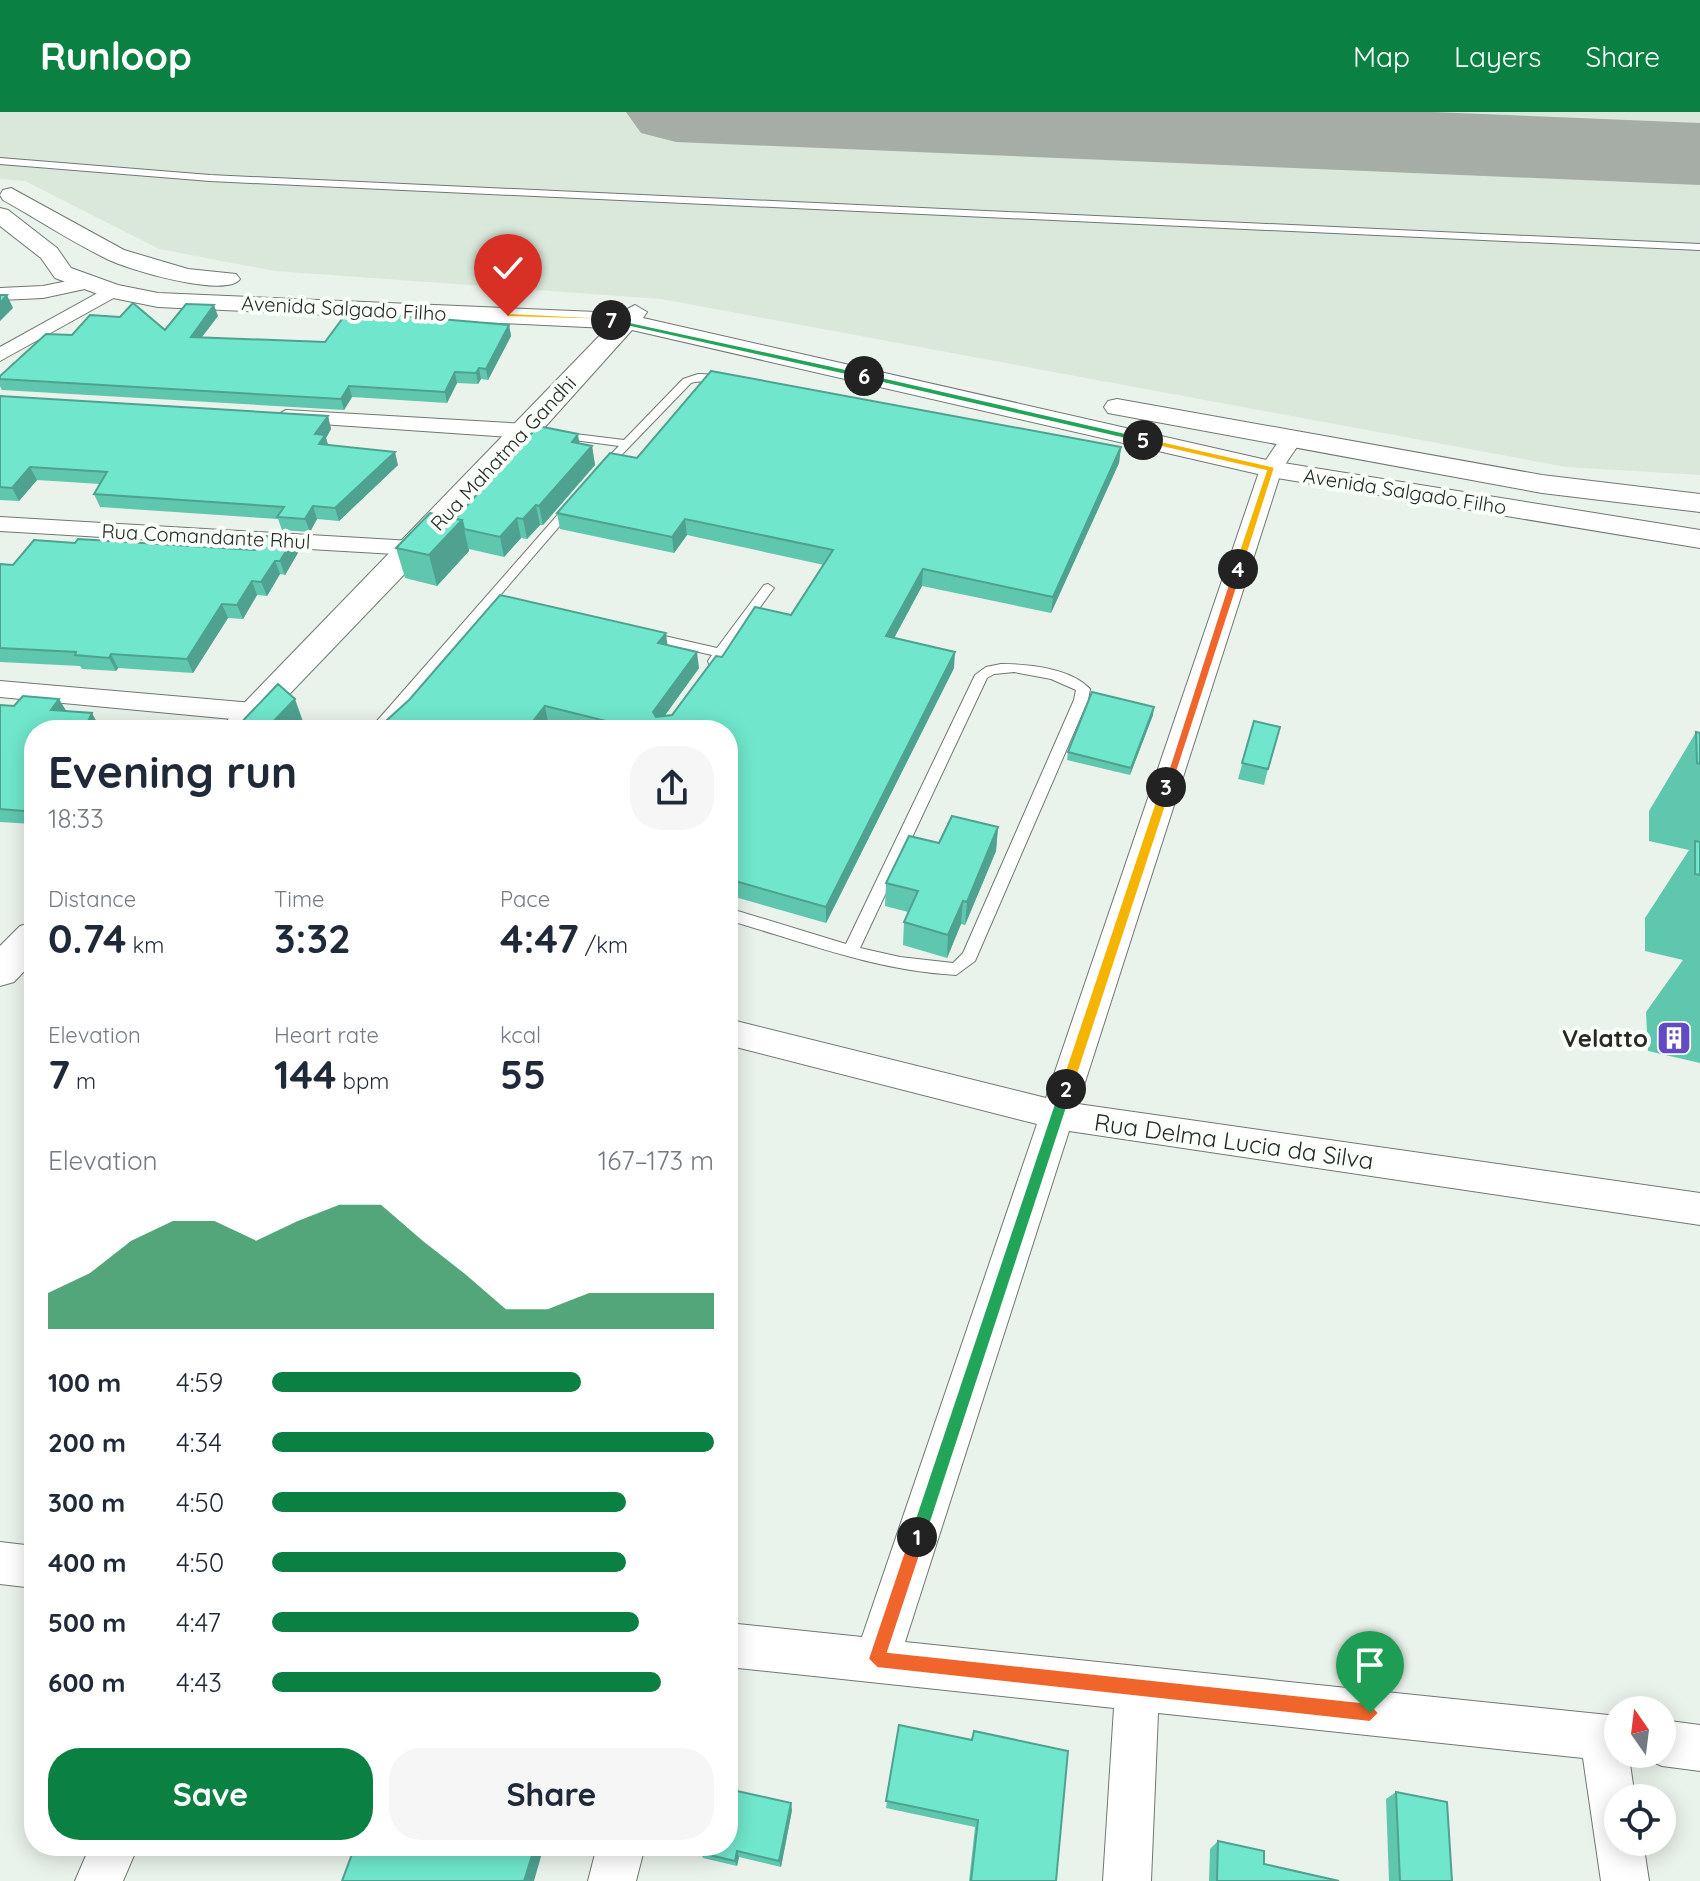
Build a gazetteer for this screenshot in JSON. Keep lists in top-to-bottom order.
{
  "streets": {
    "street": [
      "Avenida Salgado Filho",
      "Rua Mahatma Gandhi",
      "Rua Comandante Rhul",
      "Rua Delma Lucia da Silva"
    ]
  },
  "crossings": [
    ["Avenida Salgado Filho", "Rua Mahatma Gandhi"],
    ["Rua Mahatma Gandhi", "Rua Comandante Rhul"]
  ],
  "places": {
    "building": ["Velatto"]
  },
  "north": "top",
  "page": {
    "header": "Runloop",
    "nav": ["Map", "Layers", "Share"],
    "pins": [
      "7",
      "6",
      "5",
      "4",
      "3",
      "2",
      "1"
    ],
    "heading": ["Evening run", "18:33"],
    "stats": [
      ["Distance", "0.74 km"],
      ["Time", "3:32"],
      ["Pace", "4:47 /km"],
      ["Elevation", "7 m"],
      ["Heart rate", "144 bpm"],
      ["kcal", "55"]
    ],
    "chart": ["Elevation", "167–173 m"],
    "list": [
      {
        "name": "100 m",
        "note": "4:59"
      },
      {
        "name": "200 m",
        "note": "4:34"
      },
      {
        "name": "300 m",
        "note": "4:50"
      },
      {
        "name": "400 m",
        "note": "4:50"
      },
      {
        "name": "500 m",
        "note": "4:47"
      },
      {
        "name": "600 m",
        "note": "4:43"
      }
    ],
    "buttons": ["Save", "Share"]
  }
}
